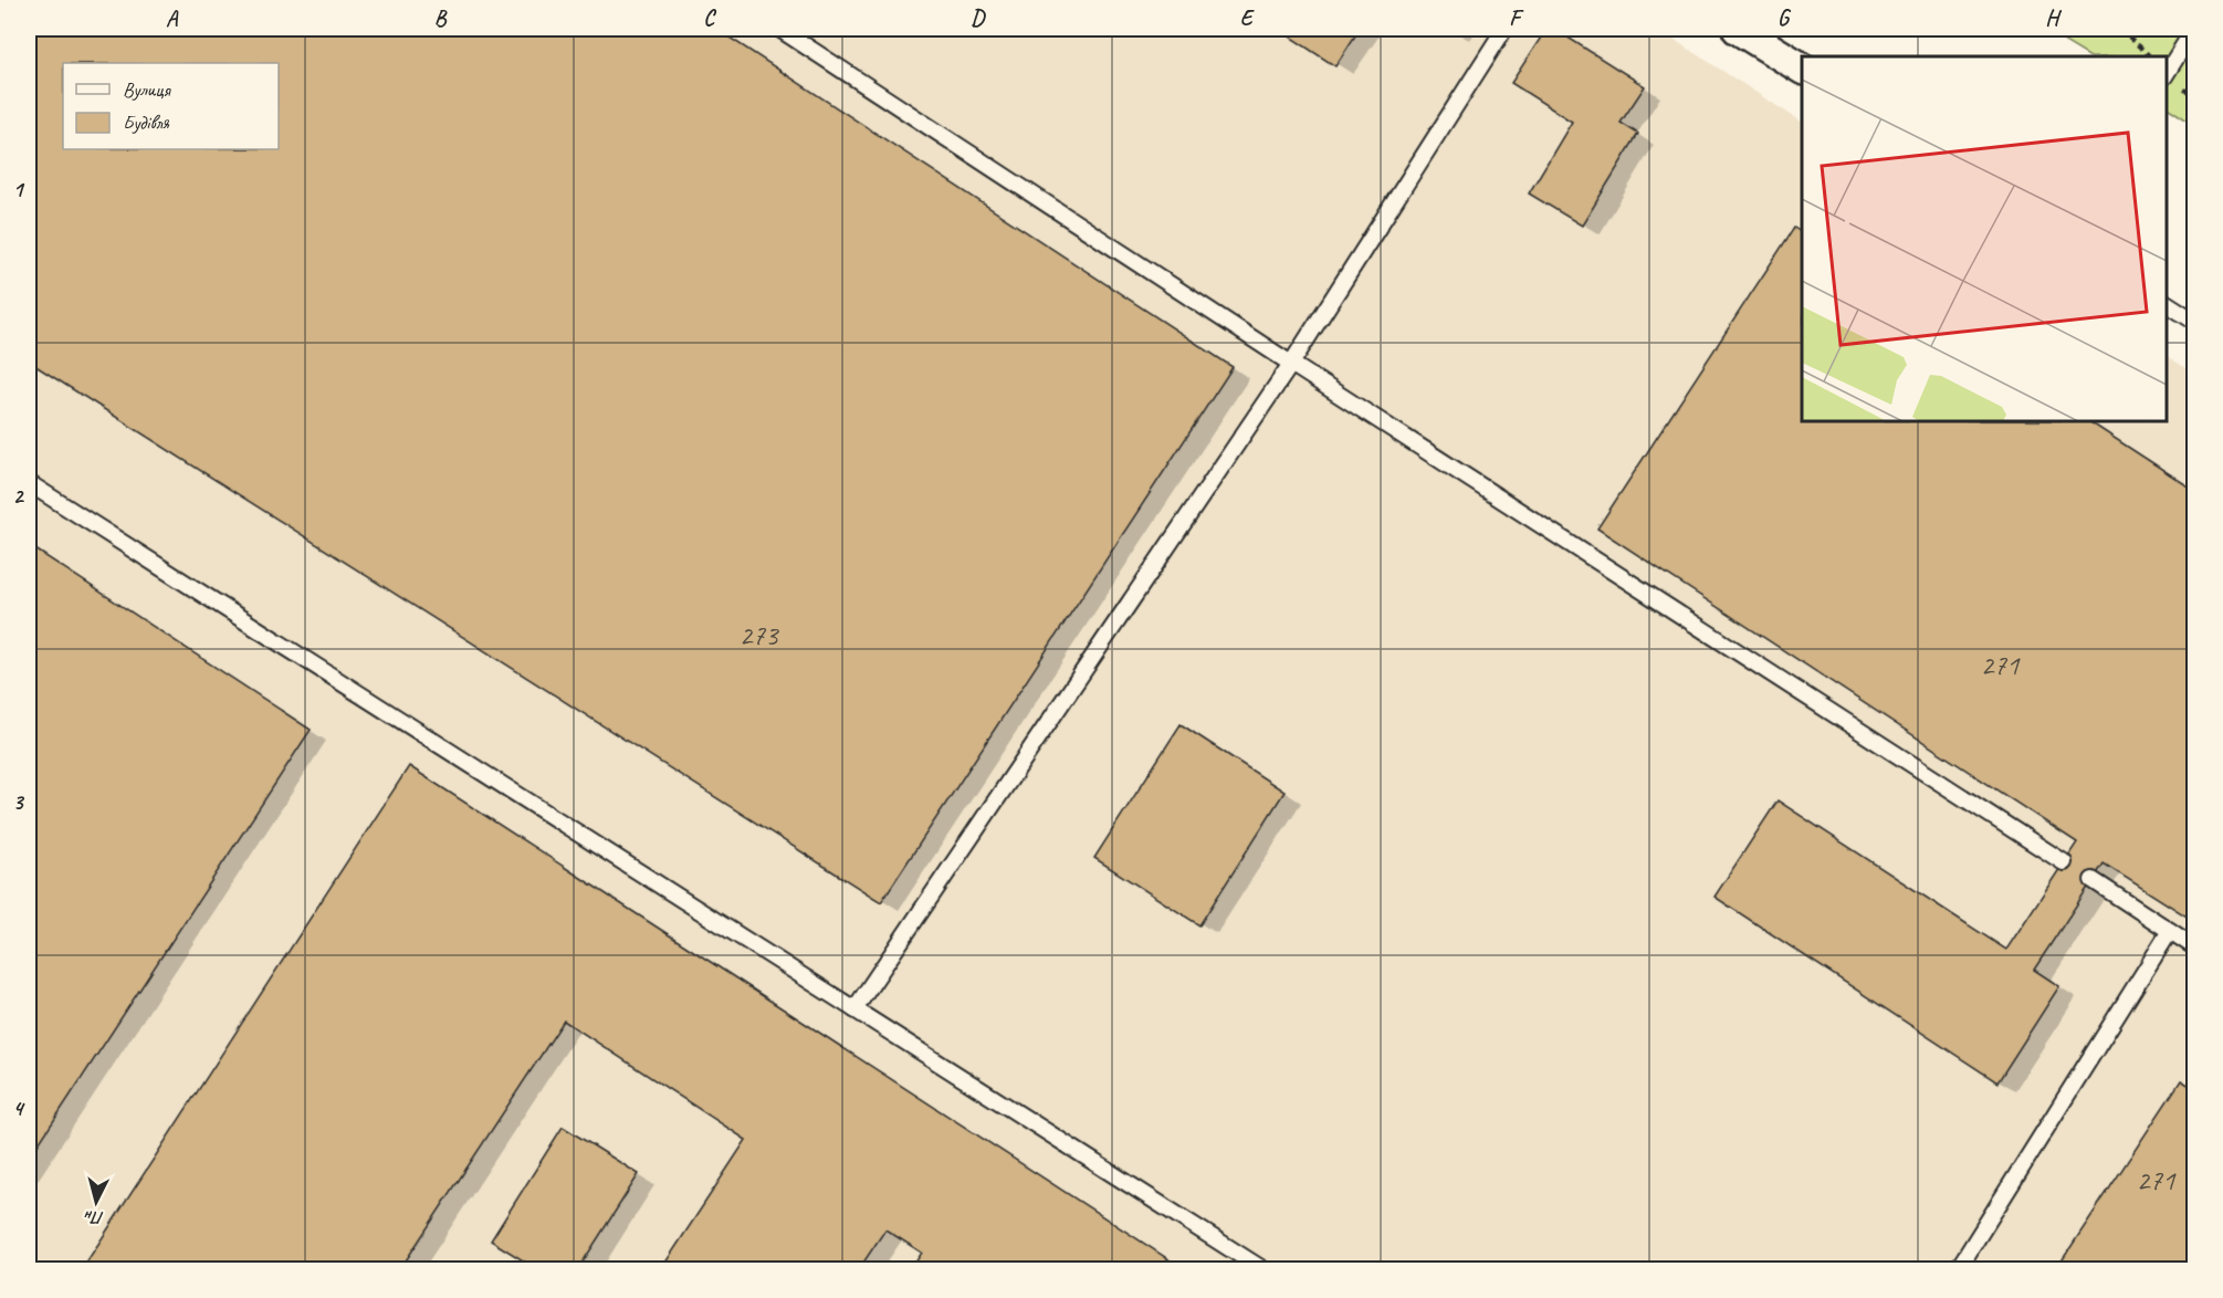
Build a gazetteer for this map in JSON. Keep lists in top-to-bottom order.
{
  "house_numbers": ["273", "271", "271"],
  "legend": ["Вулиця", "Будівля"],
  "north": "bottom",
  "grid": {
    "columns": [
      "A",
      "B",
      "C",
      "D",
      "E",
      "F",
      "G",
      "H"
    ],
    "rows": [
      "1",
      "2",
      "3",
      "4"
    ]
  }
}
